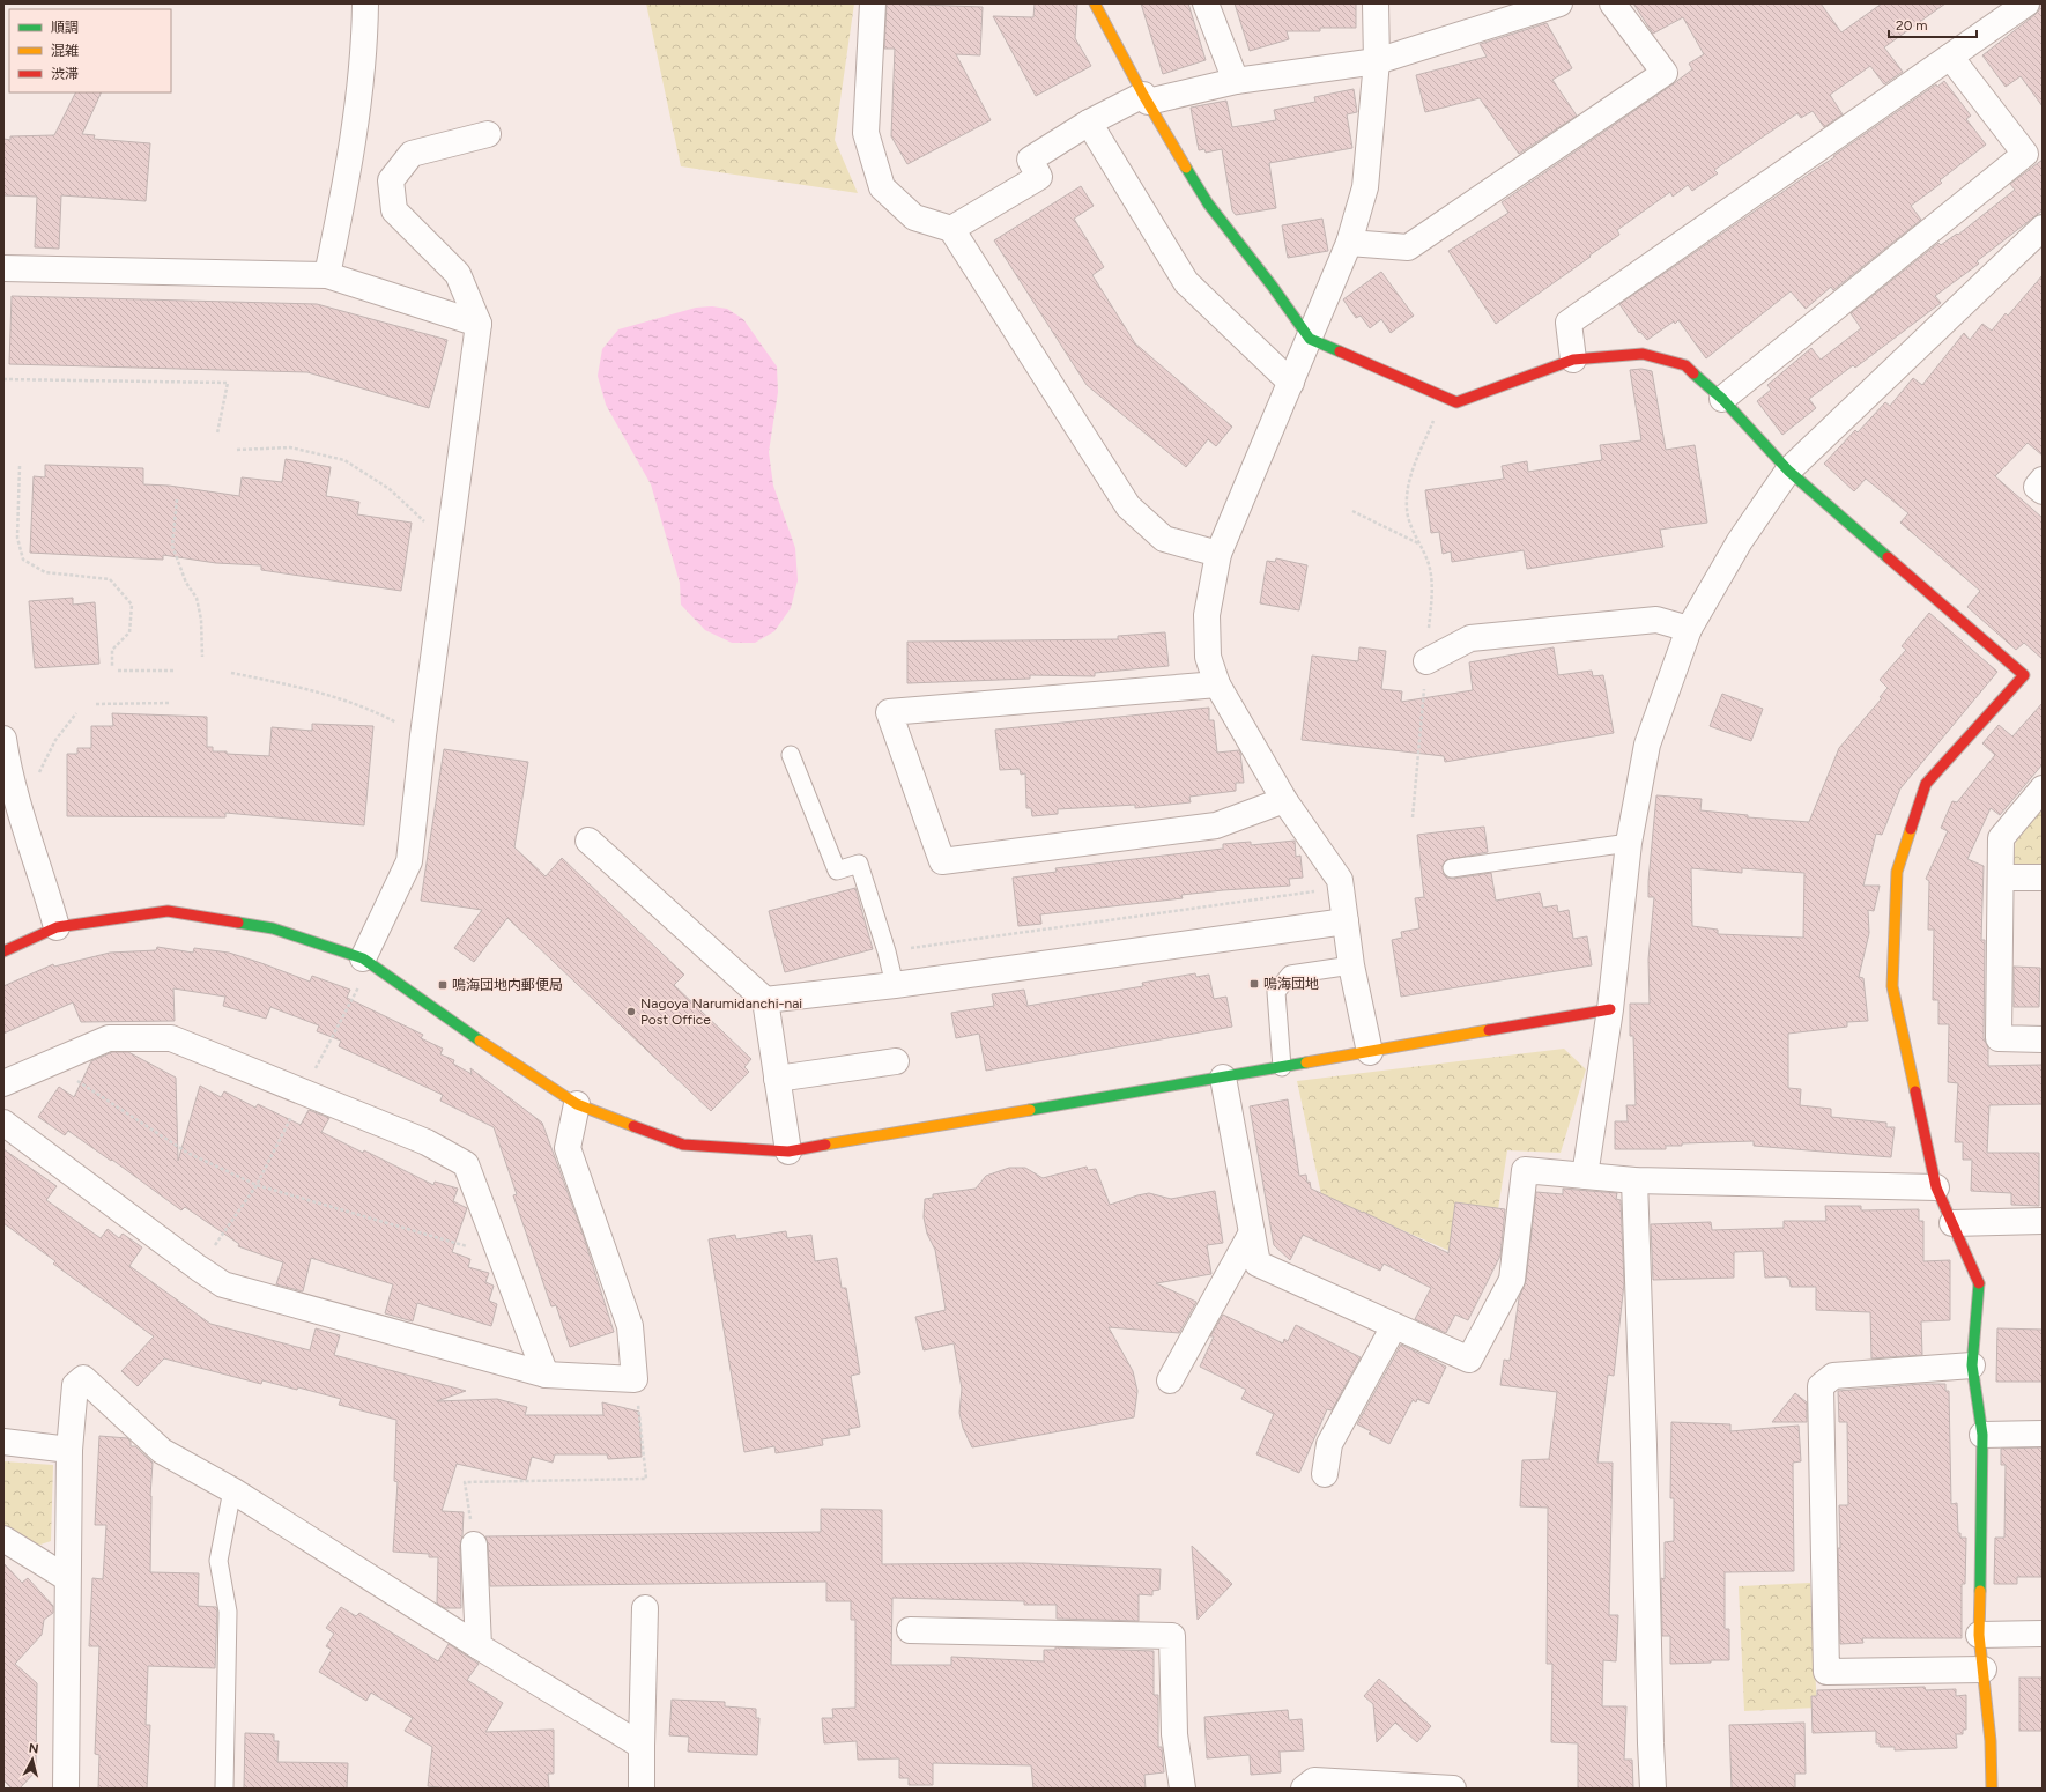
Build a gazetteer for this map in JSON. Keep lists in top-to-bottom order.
{
  "places": {
    "transit": ["鳴海団地", "鳴海団地内郵便局"],
    "other": ["Nagoya Narumidanchi-nai Post Office"]
  },
  "legend": ["順調", "混雑", "渋滞"],
  "scale_bar": "20 m",
  "north": "top"
}
